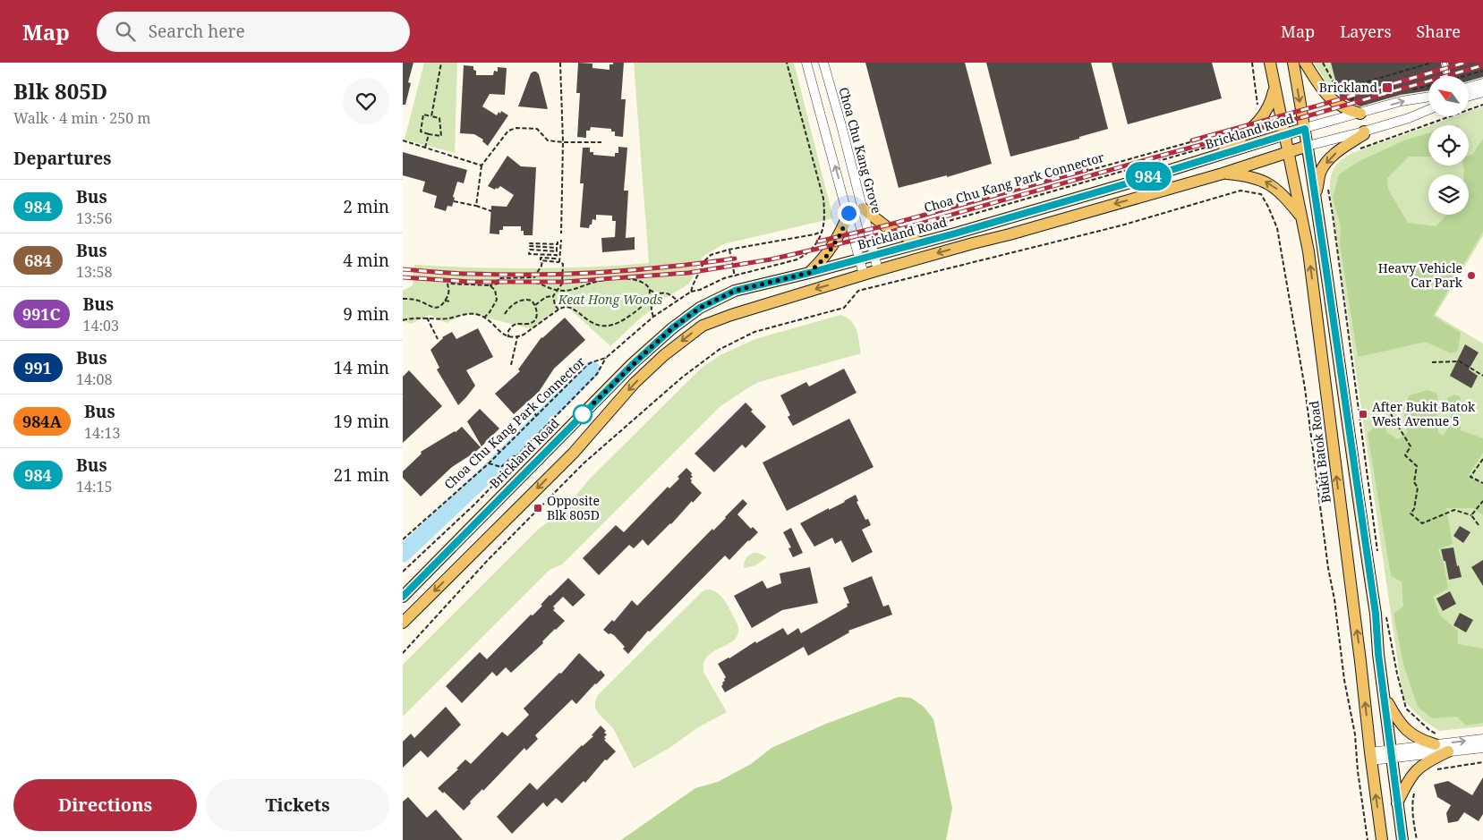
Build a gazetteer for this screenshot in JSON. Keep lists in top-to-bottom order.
{
  "streets": {
    "main road": ["Brickland Road", "Bukit Batok Road"],
    "street": ["Choa Chu Kang Grove"],
    "path": ["Choa Chu Kang Park Connector"]
  },
  "crossings": [
    ["Brickland Road", "Choa Chu Kang Grove"],
    ["Brickland Road", "Bukit Batok Road"]
  ],
  "parks": ["Keat Hong Woods"],
  "places": {
    "transit": ["Brickland", "After Bukit Batok West Avenue 5", "Opposite Blk 805D"],
    "other": ["Heavy Vehicle Car Park"]
  },
  "lines": ["bus line 984"],
  "north": "top left",
  "page": {
    "header": "Map",
    "search": "Search here",
    "nav": ["Map", "Layers", "Share"],
    "heading": [
      ["Blk 805D", "Walk · 4 min · 250 m"],
      "Departures"
    ],
    "on_map": "984",
    "list": [
      {
        "mark": "984",
        "name": "Bus",
        "note": "13:56",
        "value": "2 min"
      },
      {
        "mark": "684",
        "name": "Bus",
        "note": "13:58",
        "value": "4 min"
      },
      {
        "mark": "991C",
        "name": "Bus",
        "note": "14:03",
        "value": "9 min"
      },
      {
        "mark": "991",
        "name": "Bus",
        "note": "14:08",
        "value": "14 min"
      },
      {
        "mark": "984A",
        "name": "Bus",
        "note": "14:13",
        "value": "19 min"
      },
      {
        "mark": "984",
        "name": "Bus",
        "note": "14:15",
        "value": "21 min"
      }
    ],
    "buttons": ["Directions", "Tickets"]
  }
}
